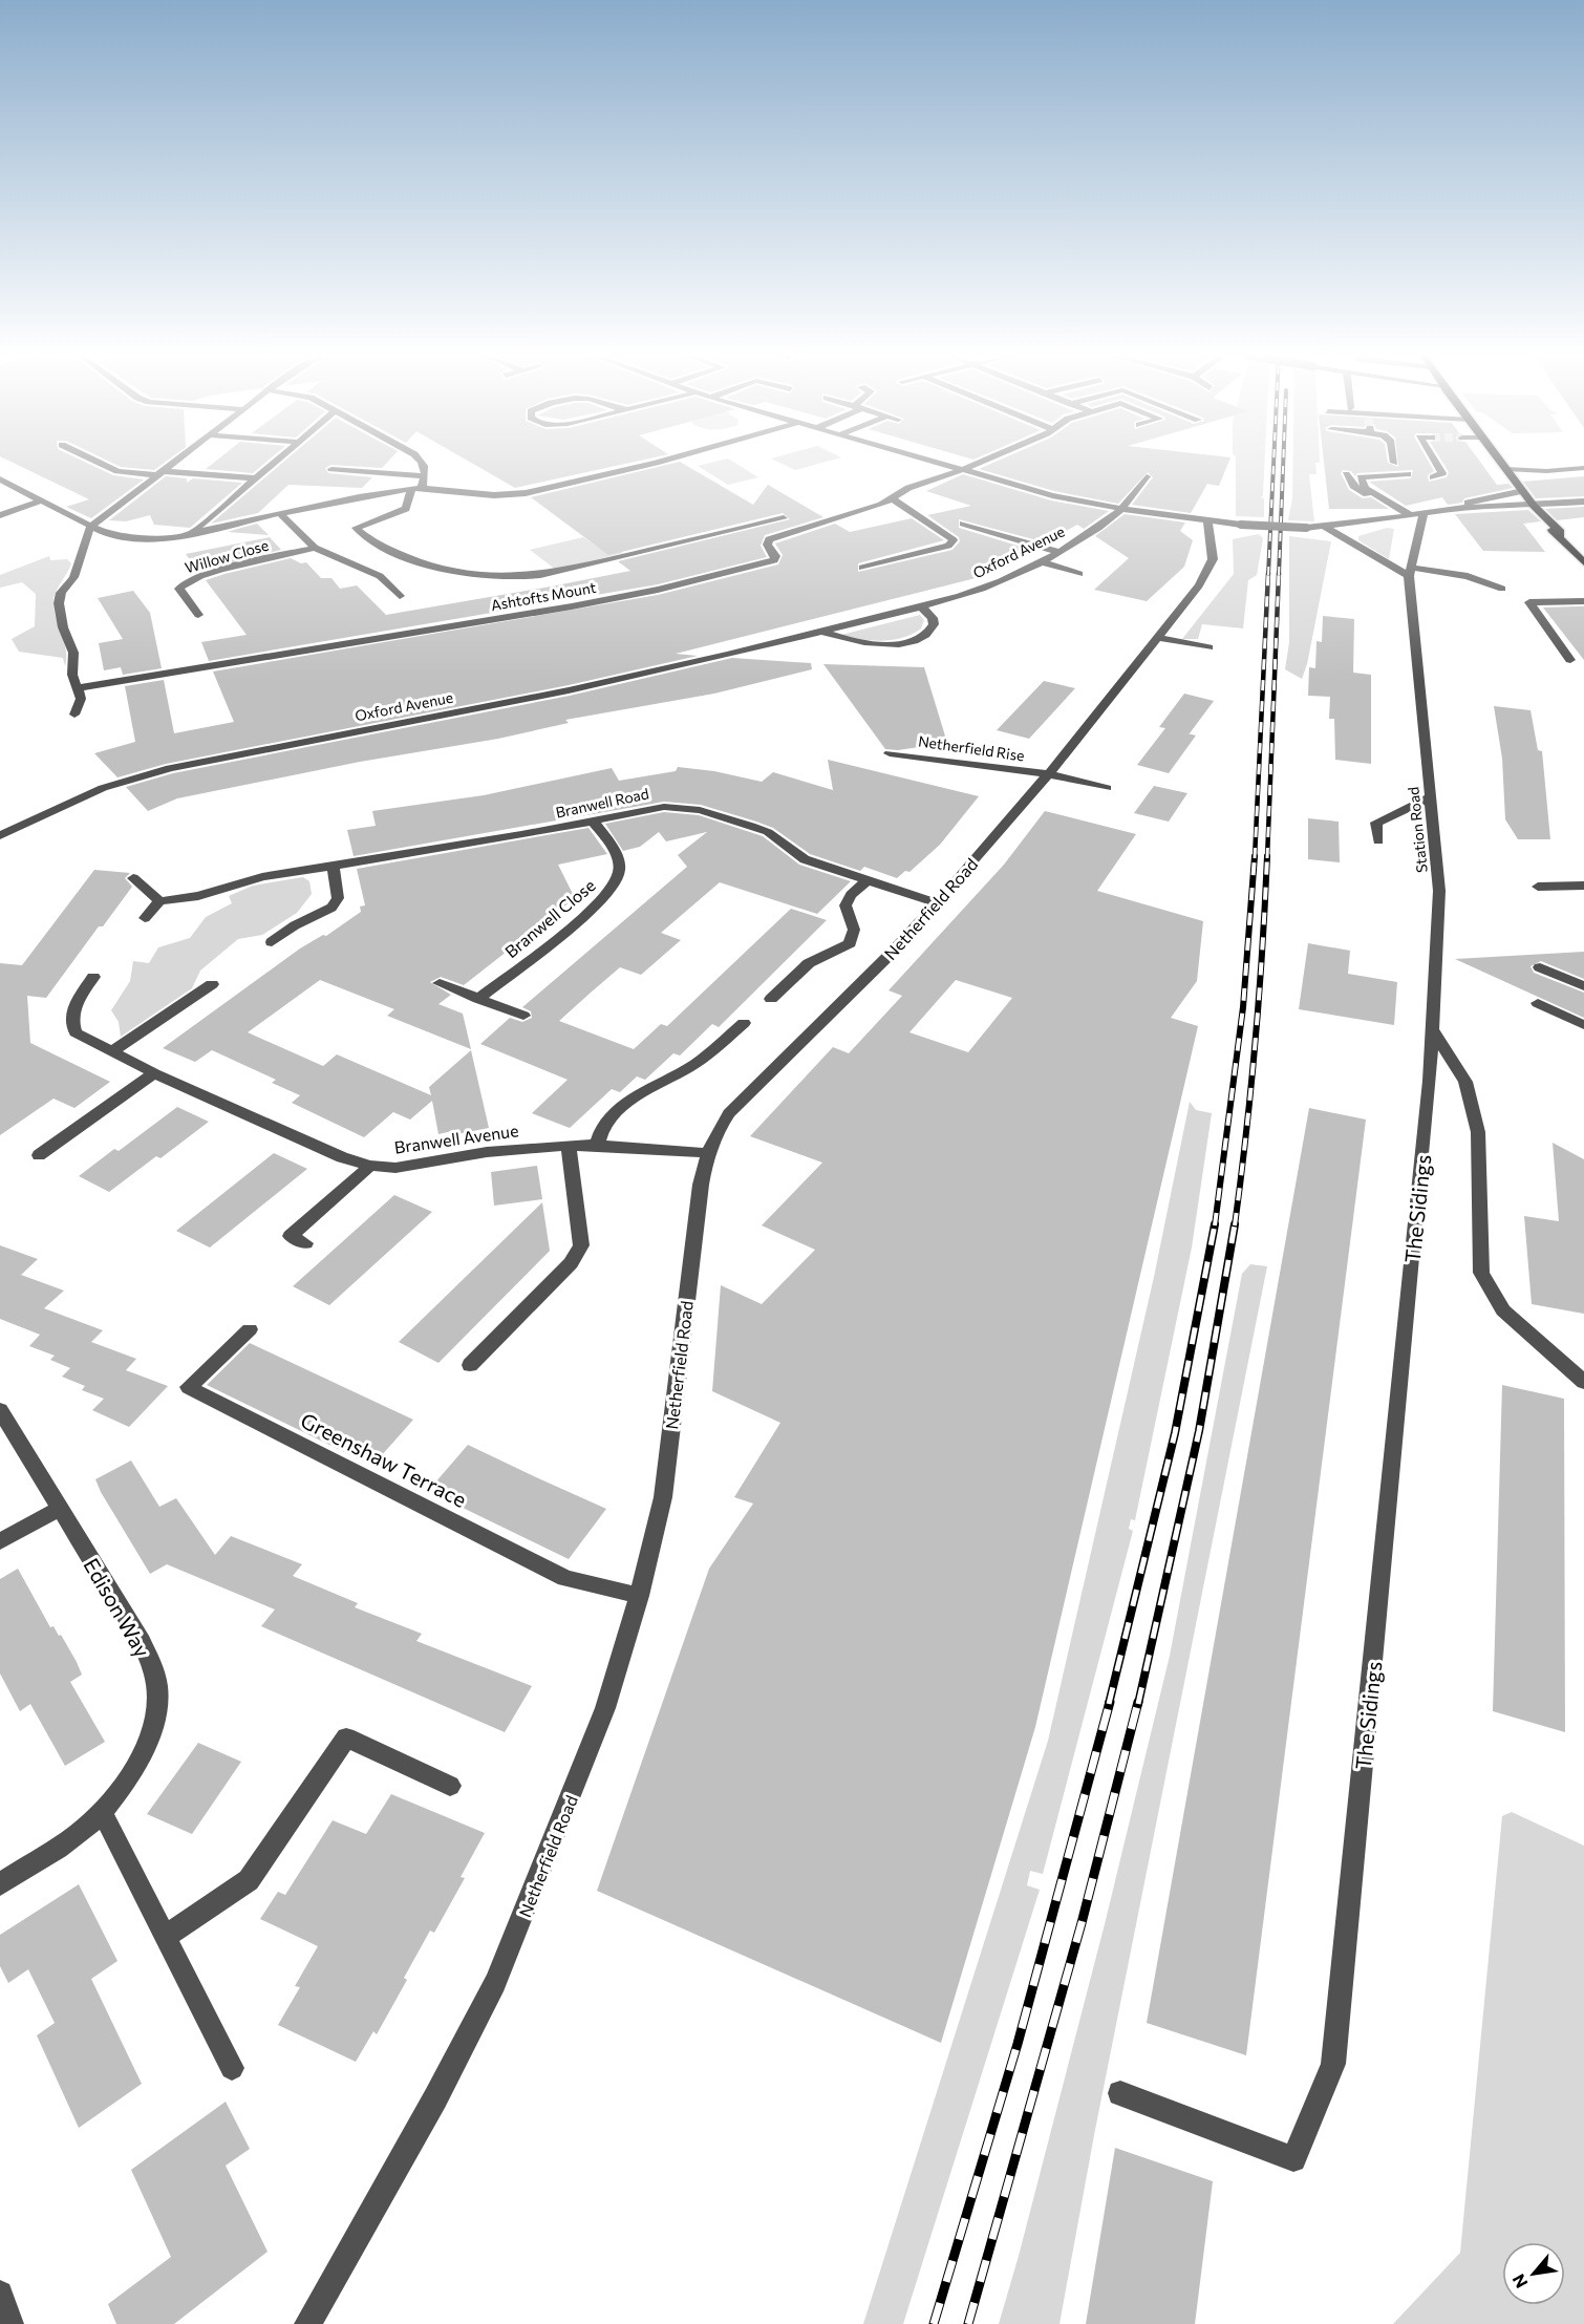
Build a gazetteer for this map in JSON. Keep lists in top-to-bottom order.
{
  "streets": {
    "street": [
      "Oxford Avenue",
      "Willow Close",
      "Ashtofts Mount",
      "Netherfield Rise",
      "Branwell Road",
      "Station Road",
      "Netherfield Road",
      "Branwell Close",
      "Branwell Avenue",
      "The Sidings",
      "Greenshaw Terrace",
      "Edison Way"
    ]
  },
  "crossings": [
    ["Netherfield Rise", "Netherfield Road"],
    ["Branwell Road", "Netherfield Road"],
    ["Branwell Road", "Branwell Close"],
    ["Station Road", "The Sidings"],
    ["Netherfield Road", "Branwell Avenue"],
    ["Netherfield Road", "Greenshaw Terrace"]
  ],
  "north": "bottom left"
}
